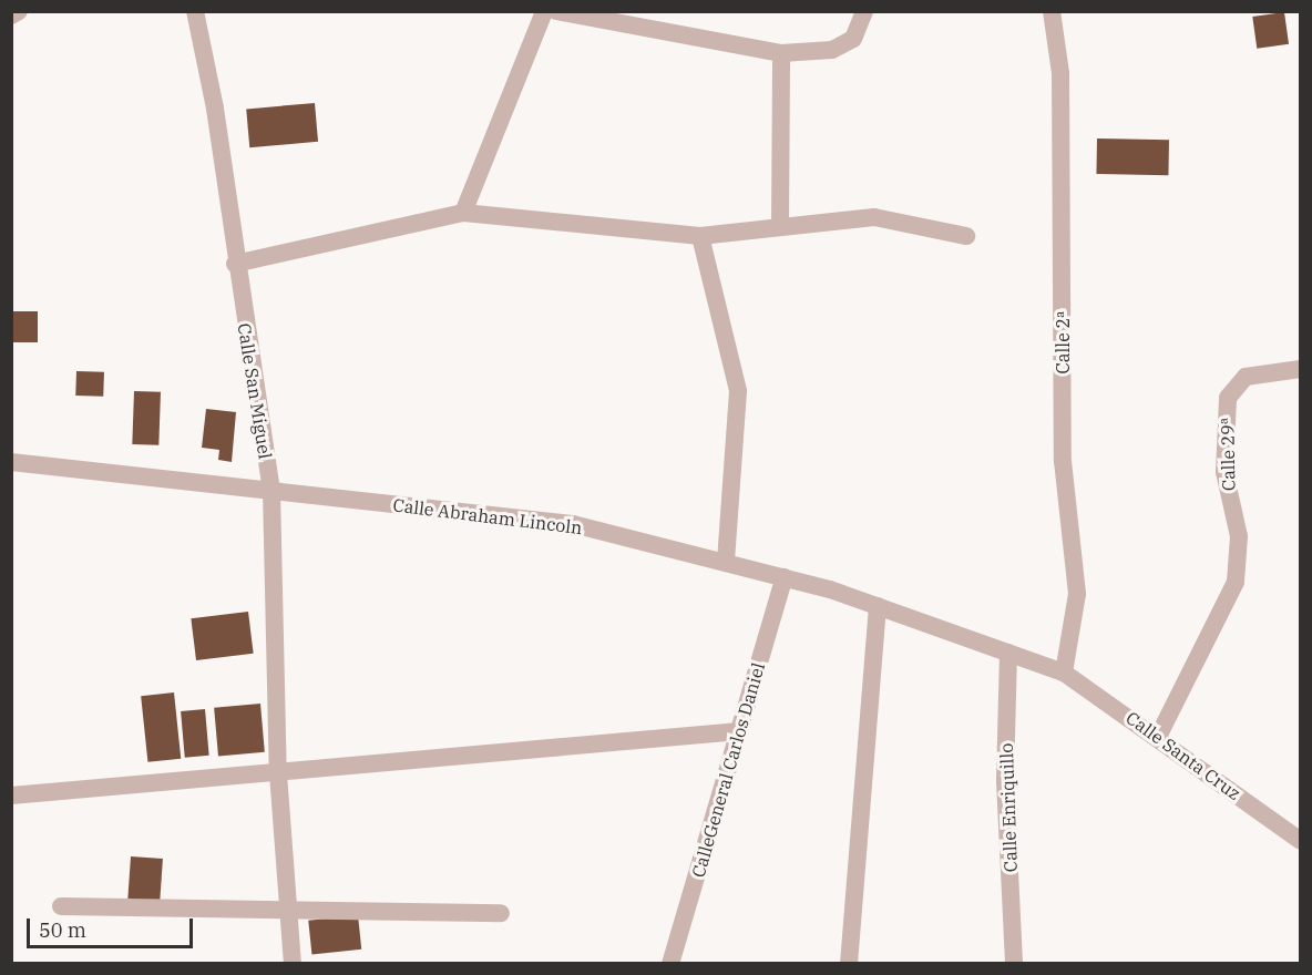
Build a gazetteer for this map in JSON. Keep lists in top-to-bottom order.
{
  "streets": {
    "street": [
      "Calle 2ª",
      "Calle San Miguel",
      "Calle 29ª",
      "Calle Abraham Lincoln",
      "Calle Santa Cruz",
      "CalleGeneral Carlos Daniel",
      "Calle Enriquillo"
    ]
  },
  "crossings": [
    ["Calle 2ª", "Calle Abraham Lincoln"],
    ["Calle 2ª", "Calle Santa Cruz"],
    ["Calle San Miguel", "Calle Abraham Lincoln"],
    ["Calle 29ª", "Calle Santa Cruz"],
    ["Calle Abraham Lincoln", "Calle Santa Cruz"],
    ["Calle Abraham Lincoln", "CalleGeneral Carlos Daniel"],
    ["Calle Abraham Lincoln", "Calle Enriquillo"]
  ],
  "scale_bar": "50 m"
}
